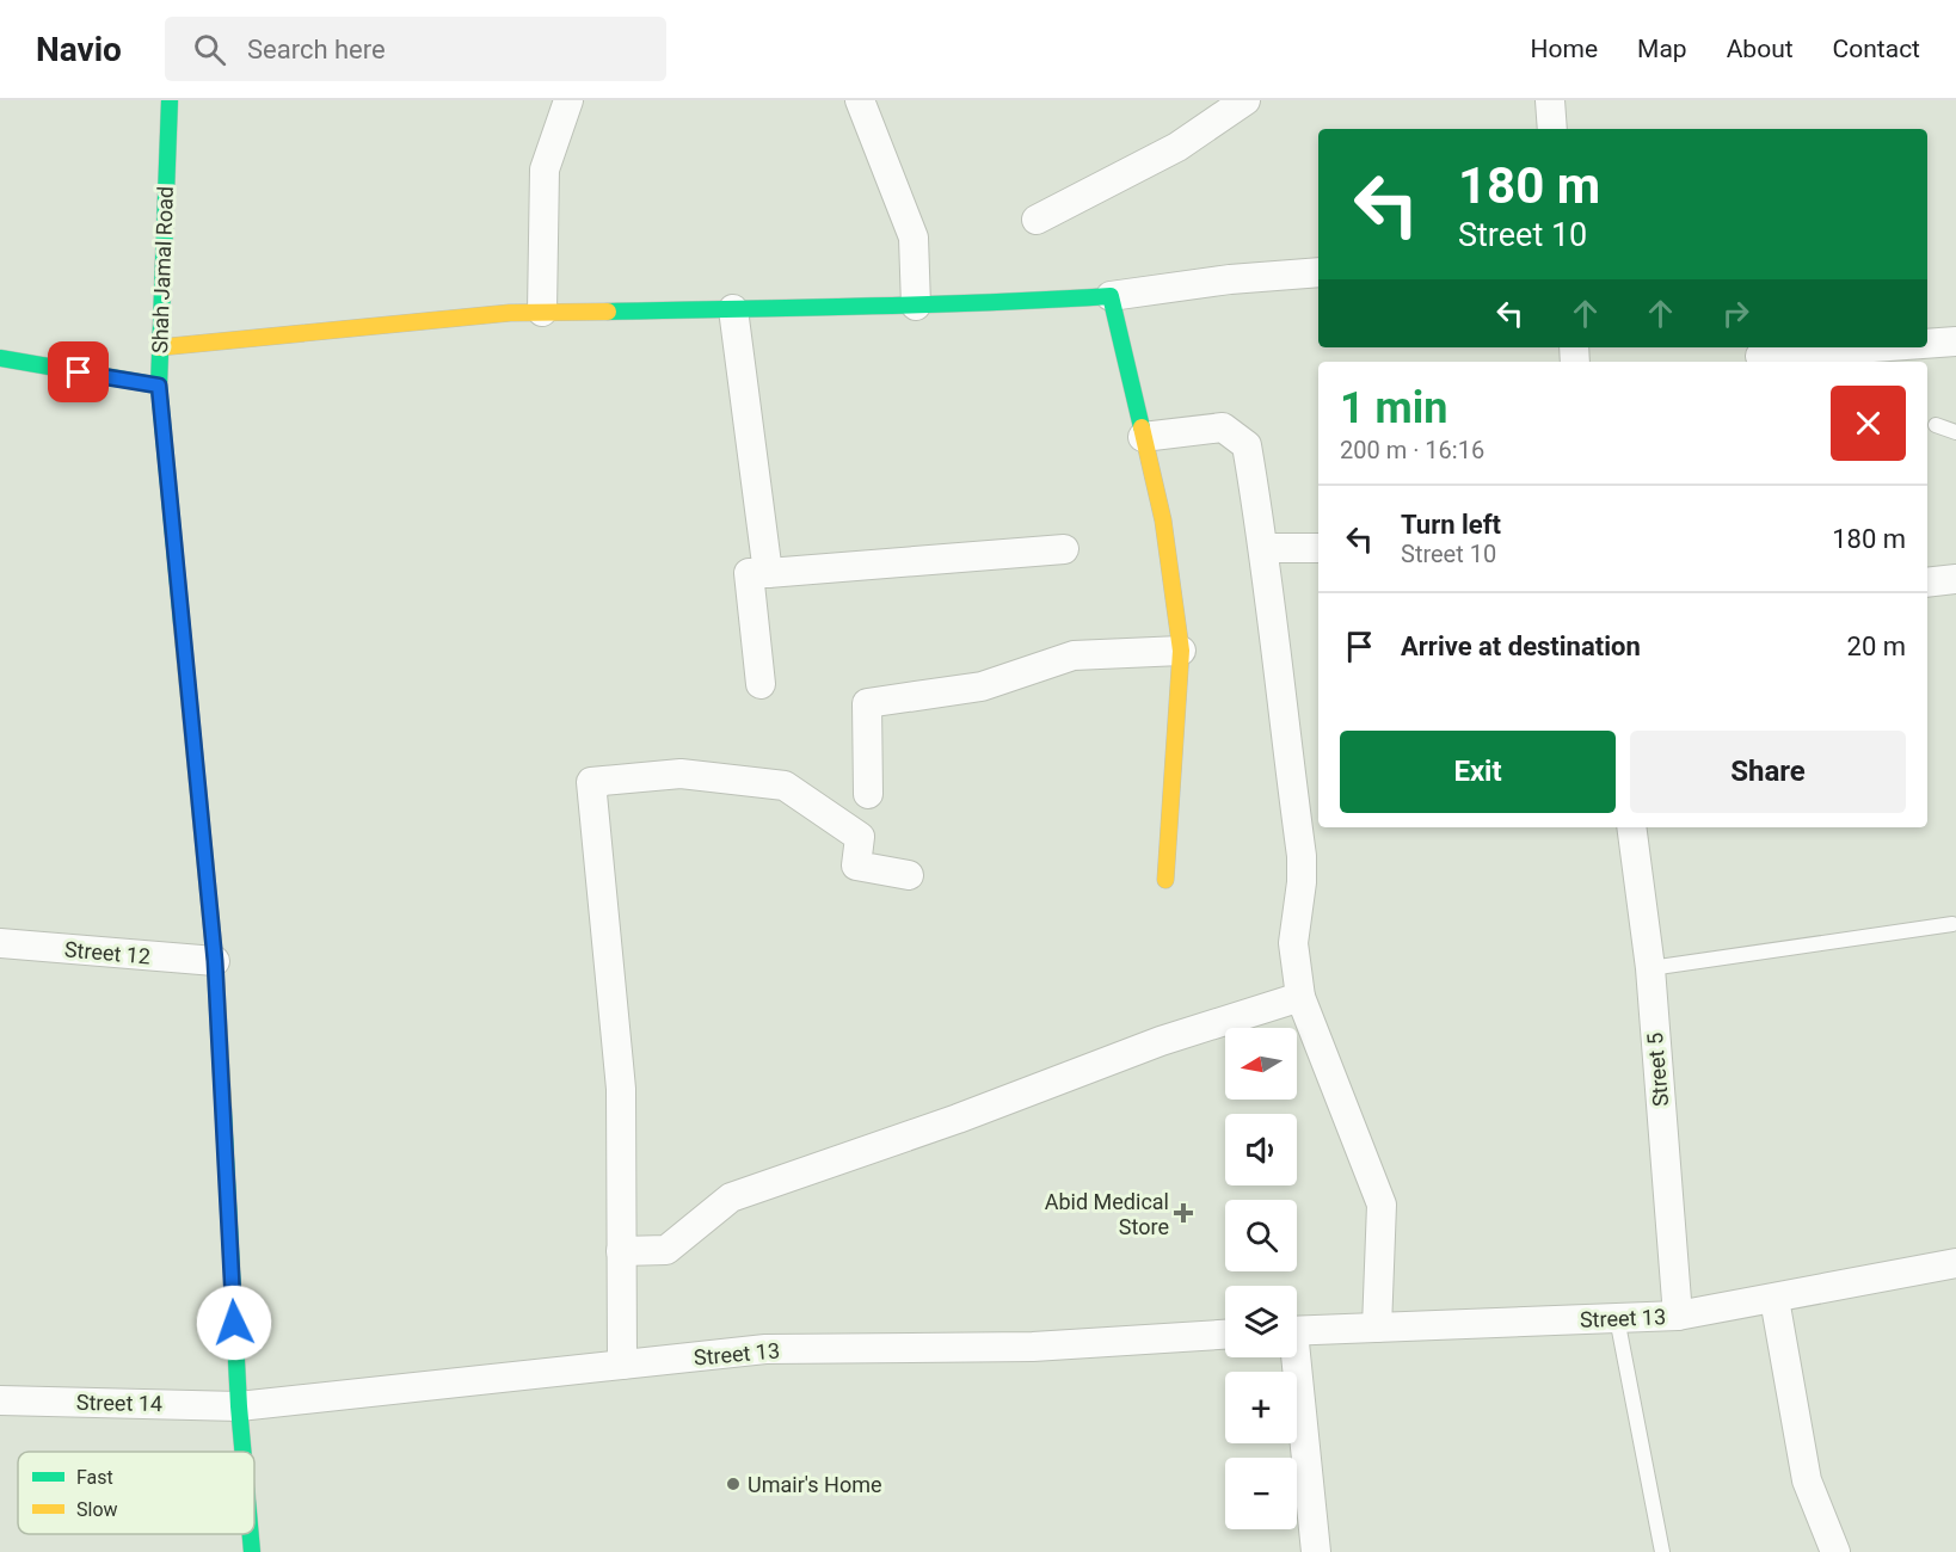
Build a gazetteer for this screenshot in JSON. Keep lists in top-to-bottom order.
{
  "streets": {
    "main road": ["Shah Jamal Road"],
    "street": [
      "Street 12",
      "Street 5",
      "Street 13",
      "Street 14"
    ]
  },
  "crossings": [
    ["Shah Jamal Road", "Street 12"],
    ["Shah Jamal Road", "Street 13"],
    ["Shah Jamal Road", "Street 14"],
    ["Street 5", "Street 13"],
    ["Street 13", "Street 14"]
  ],
  "places": {
    "health": ["Abid Medical Store"],
    "other": ["Umair's Home"]
  },
  "legend": ["Fast", "Slow"],
  "north": "left",
  "page": {
    "header": "Navio",
    "search": "Search here",
    "nav": [
      "Home",
      "Map",
      "About",
      "Contact"
    ],
    "turn": ["180 m", "Street 10"],
    "heading": ["1 min", "200 m · 16:16"],
    "list": [
      {
        "name": "Turn left",
        "note": "Street 10",
        "value": "180 m"
      },
      {
        "name": "Arrive at destination",
        "value": "20 m"
      }
    ],
    "buttons": ["Exit", "Share"],
    "map_buttons": ["+", "−"]
  }
}
